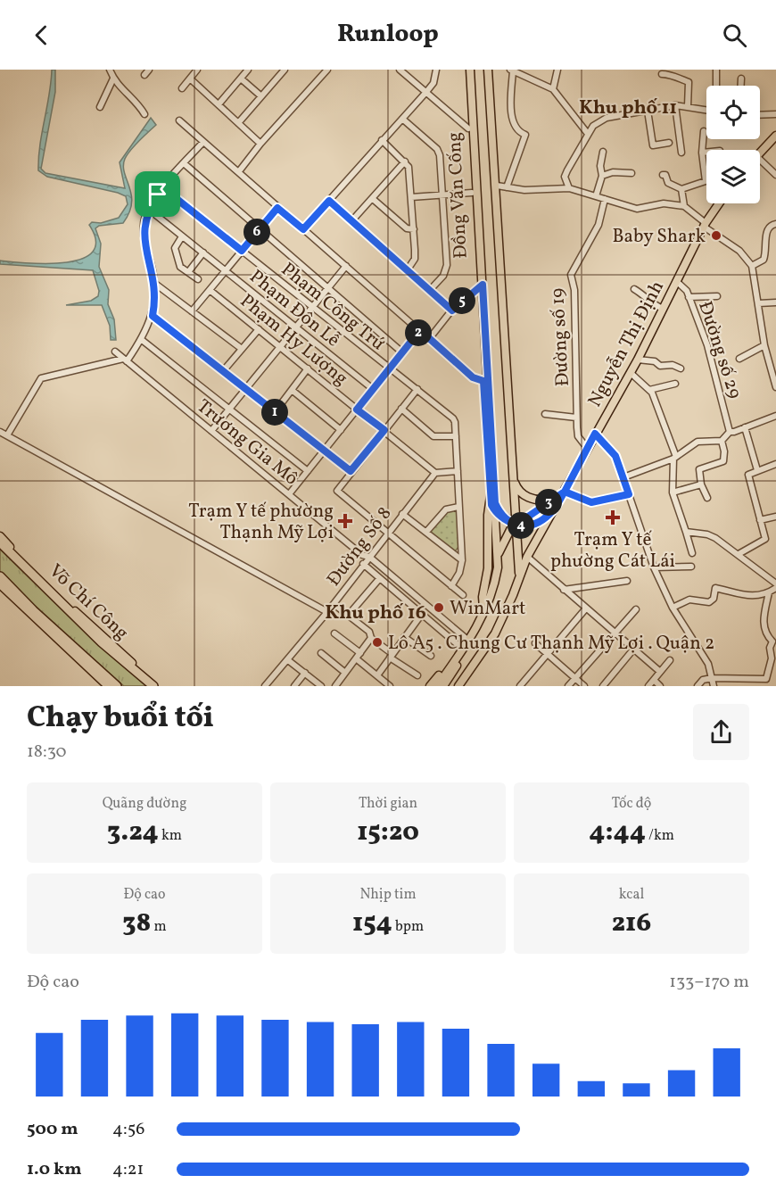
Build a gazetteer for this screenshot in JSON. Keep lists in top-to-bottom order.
{
  "streets": {
    "highway": ["Võ Chí Công"],
    "main road": ["Đồng Văn Cống", "Nguyễn Thị Định"],
    "street": [
      "Phạm Công Trứ",
      "Phạm Đôn Lễ",
      "Đường số 19",
      "Phạm Hy Lượng",
      "Đường số 29",
      "Trương Gia Mô",
      "Đường Số 8"
    ]
  },
  "crossings": [
    ["Đồng Văn Cống", "Nguyễn Thị Định"],
    ["Đường số 19", "Nguyễn Thị Định"],
    ["Phạm Hy Lượng", "Đường Số 8"],
    ["Nguyễn Thị Định", "Đường số 29"],
    ["Trương Gia Mô", "Đường Số 8"]
  ],
  "districts": ["Khu phố 11", "Khu phố 16"],
  "places": {
    "other": ["Baby Shark", "WinMart", "Lô A5 . Chung Cư Thạnh Mỹ Lợi . Quận 2"],
    "health": ["Trạm Y tế phường Cát Lái", "Trạm Y tế phường Thạnh Mỹ Lợi"]
  },
  "page": {
    "header": "Runloop",
    "pins": [
      "6",
      "5",
      "2",
      "1",
      "3",
      "4"
    ],
    "heading": ["Chạy buổi tối", "18:30"],
    "stats": [
      ["Quãng đường", "3.24 km"],
      ["Thời gian", "15:20"],
      ["Tốc độ", "4:44 /km"],
      ["Độ cao", "38 m"],
      ["Nhịp tim", "154 bpm"],
      ["kcal", "216"]
    ],
    "chart": ["Độ cao", "133–170 m"],
    "list": [
      {
        "name": "500 m",
        "note": "4:56"
      },
      {
        "name": "1.0 km",
        "note": "4:21"
      }
    ]
  }
}
